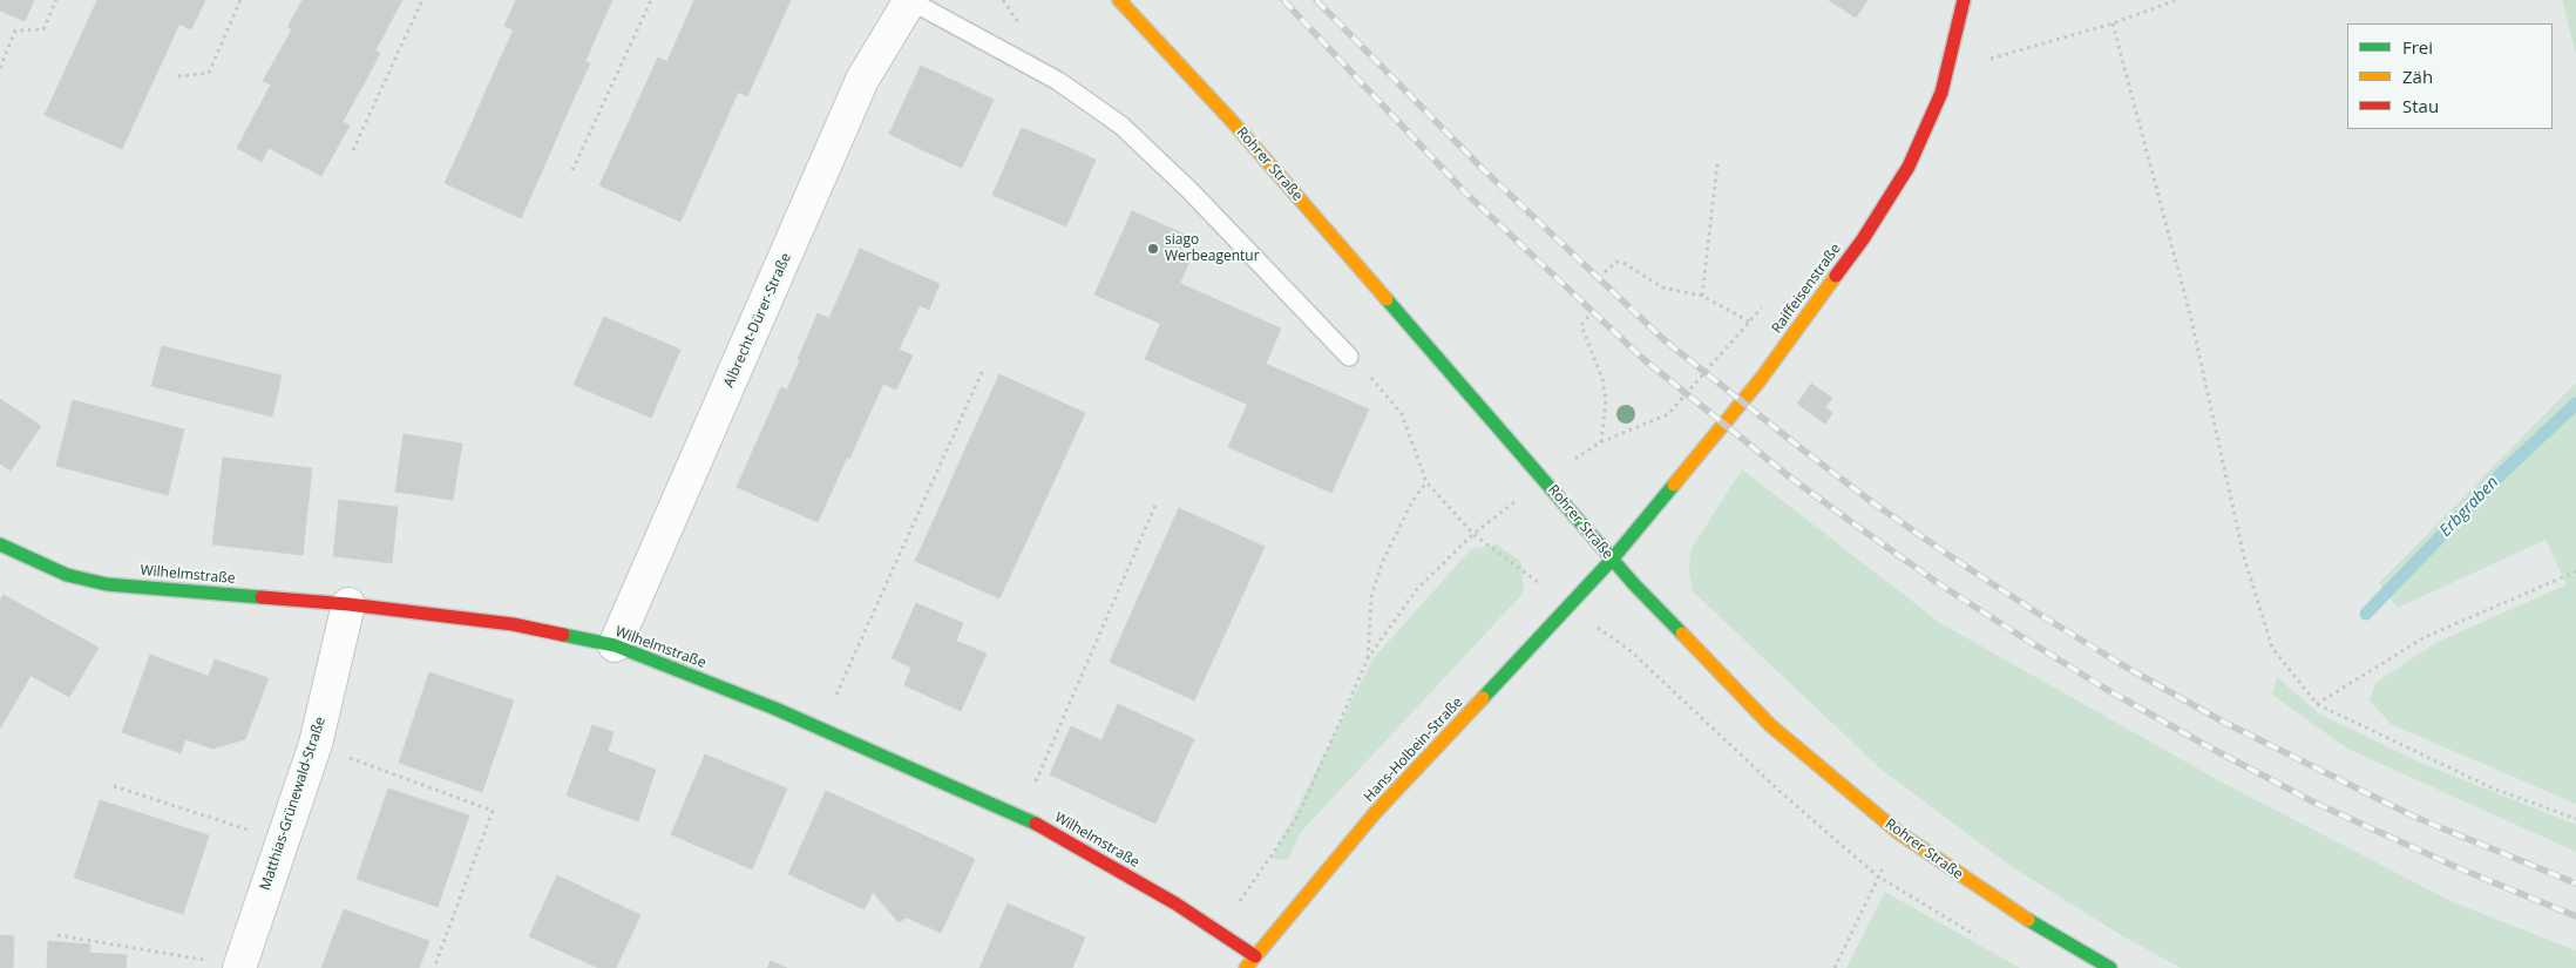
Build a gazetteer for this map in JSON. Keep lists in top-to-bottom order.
{
  "streets": {
    "street": [
      "Rohrer Straße",
      "Raiffeisenstraße",
      "Albrecht-Dürer-Straße",
      "Wilhelmstraße",
      "Hans-Holbein-Straße",
      "Matthias-Grünewald-Straße"
    ]
  },
  "crossings": [
    ["Rohrer Straße", "Raiffeisenstraße"],
    ["Rohrer Straße", "Hans-Holbein-Straße"],
    ["Raiffeisenstraße", "Hans-Holbein-Straße"],
    ["Albrecht-Dürer-Straße", "Wilhelmstraße"],
    ["Wilhelmstraße", "Hans-Holbein-Straße"],
    ["Wilhelmstraße", "Matthias-Grünewald-Straße"]
  ],
  "water": ["Erbgraben"],
  "places": ["siago Werbeagentur"],
  "legend": ["Frei", "Zäh", "Stau"]
}
